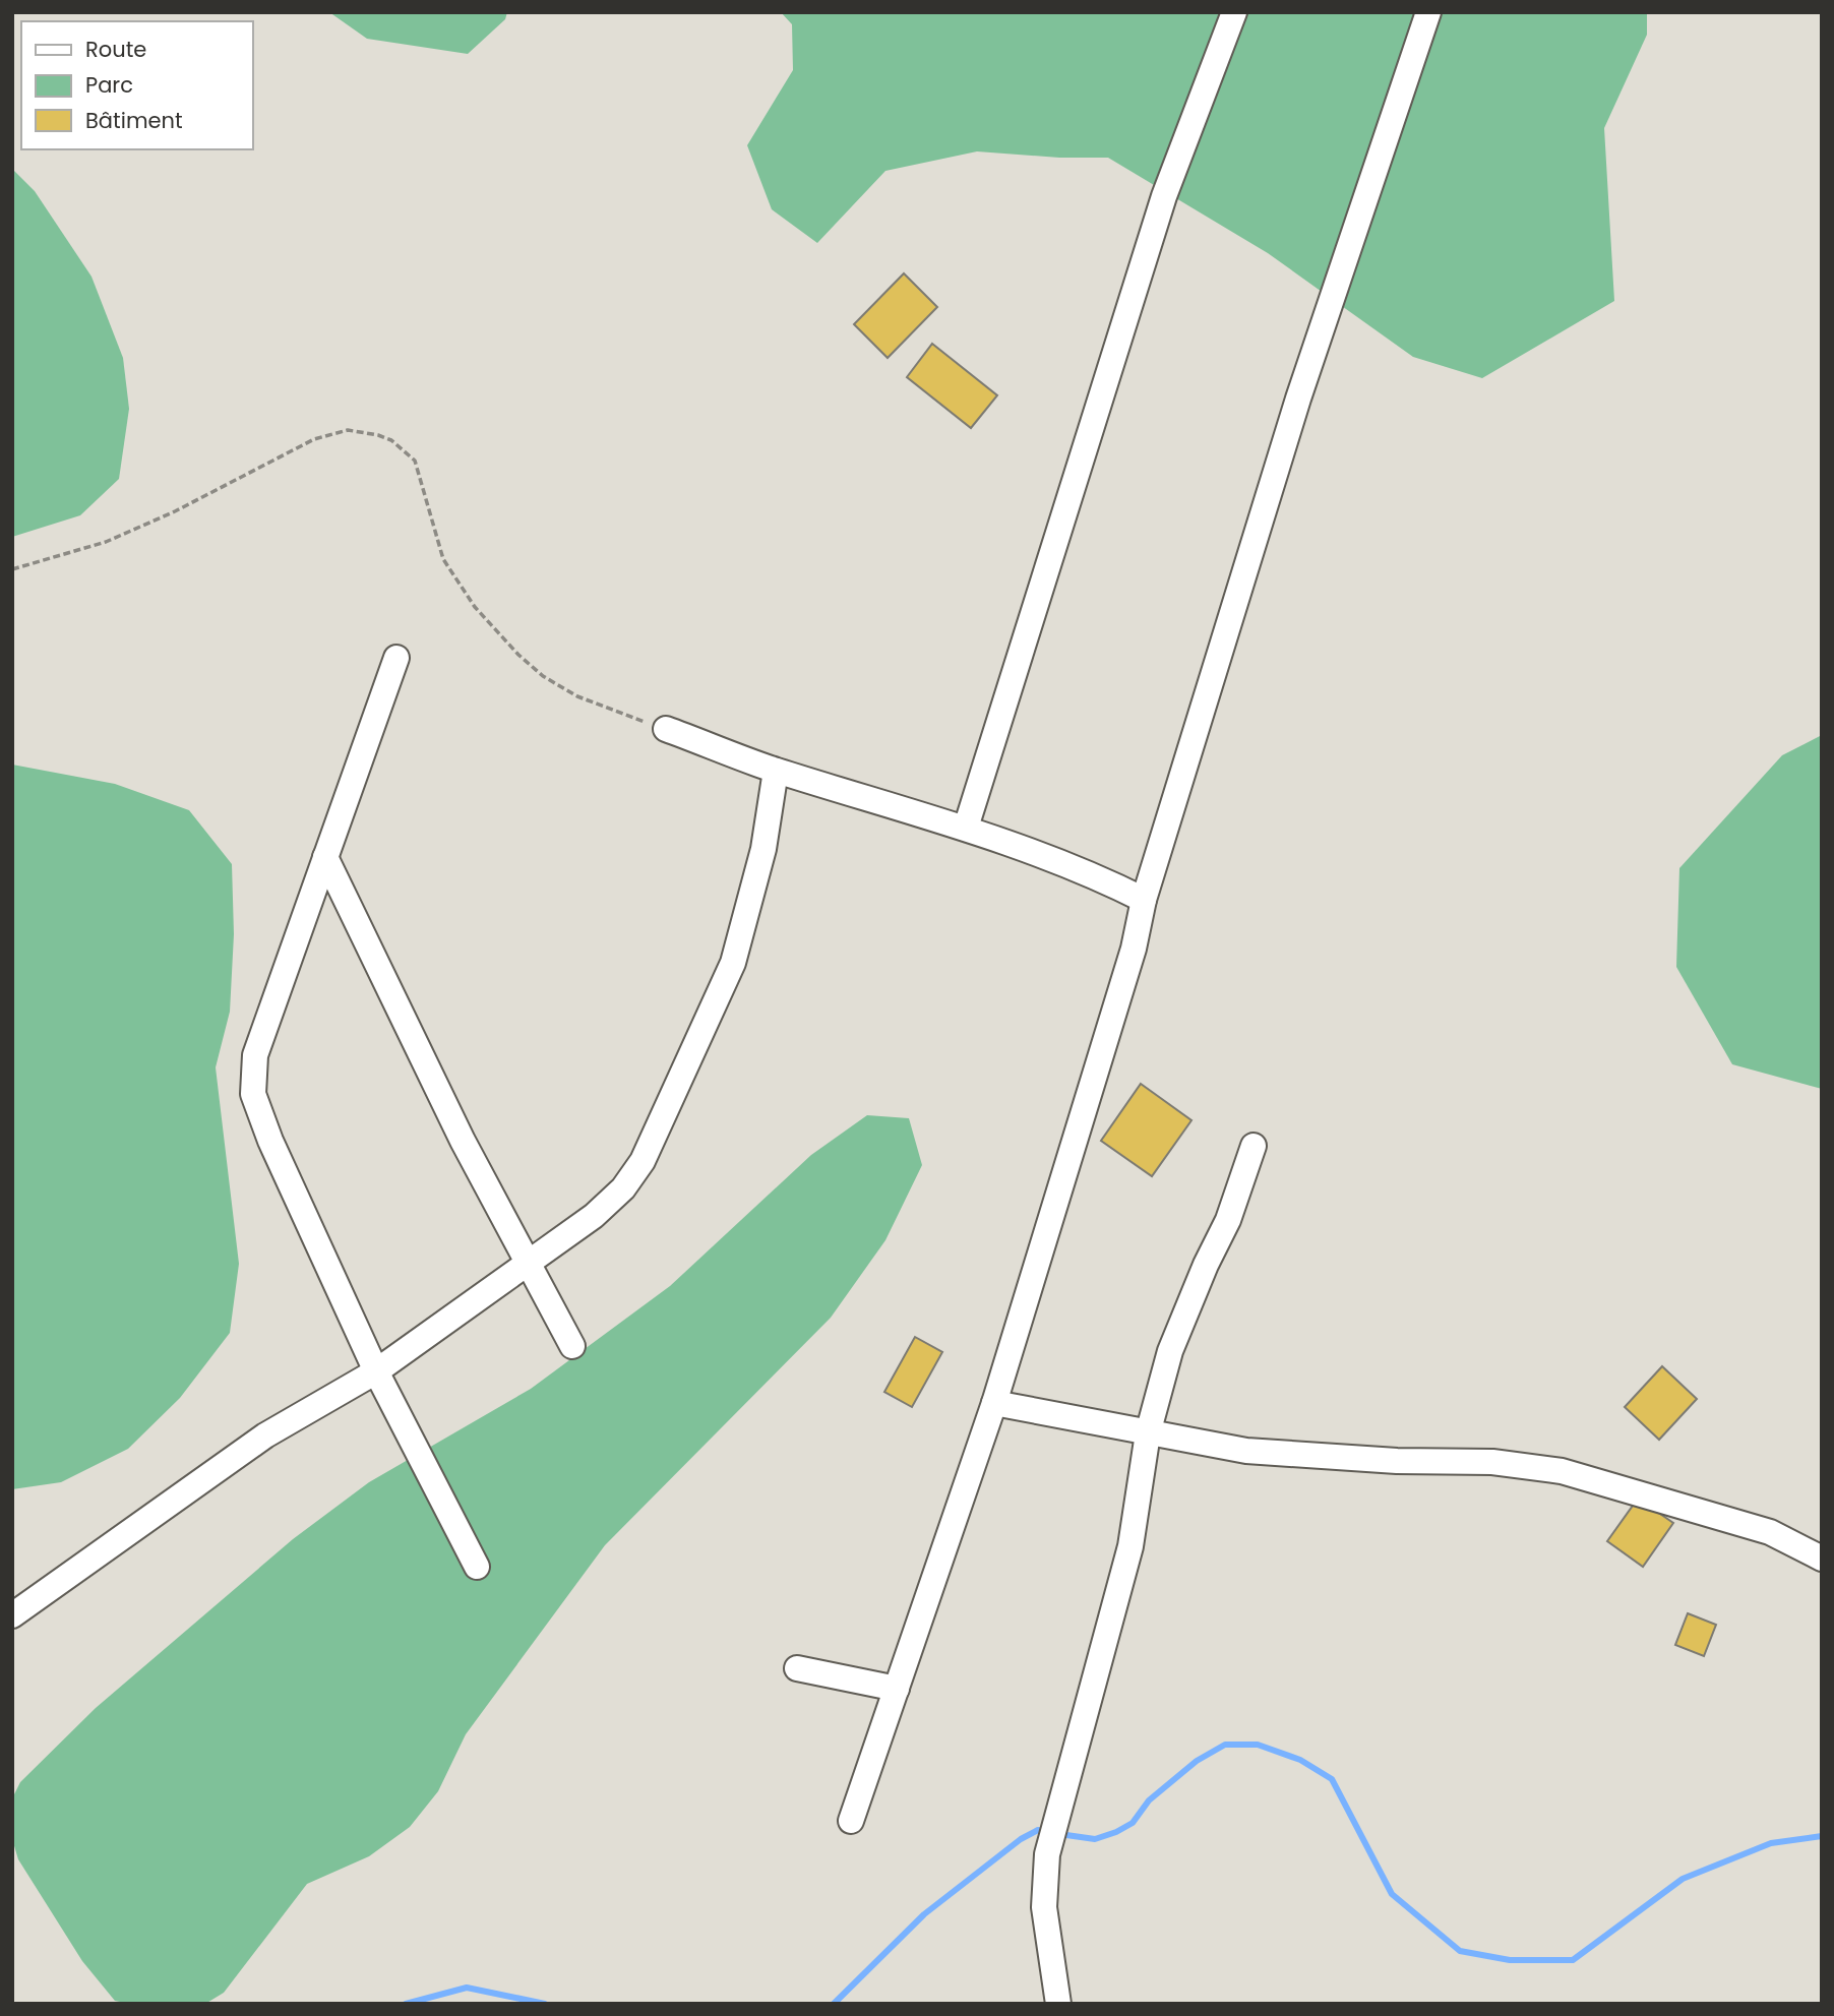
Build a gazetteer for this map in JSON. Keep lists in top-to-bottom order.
{
  "legend": ["Route", "Parc", "Bâtiment"]
}
